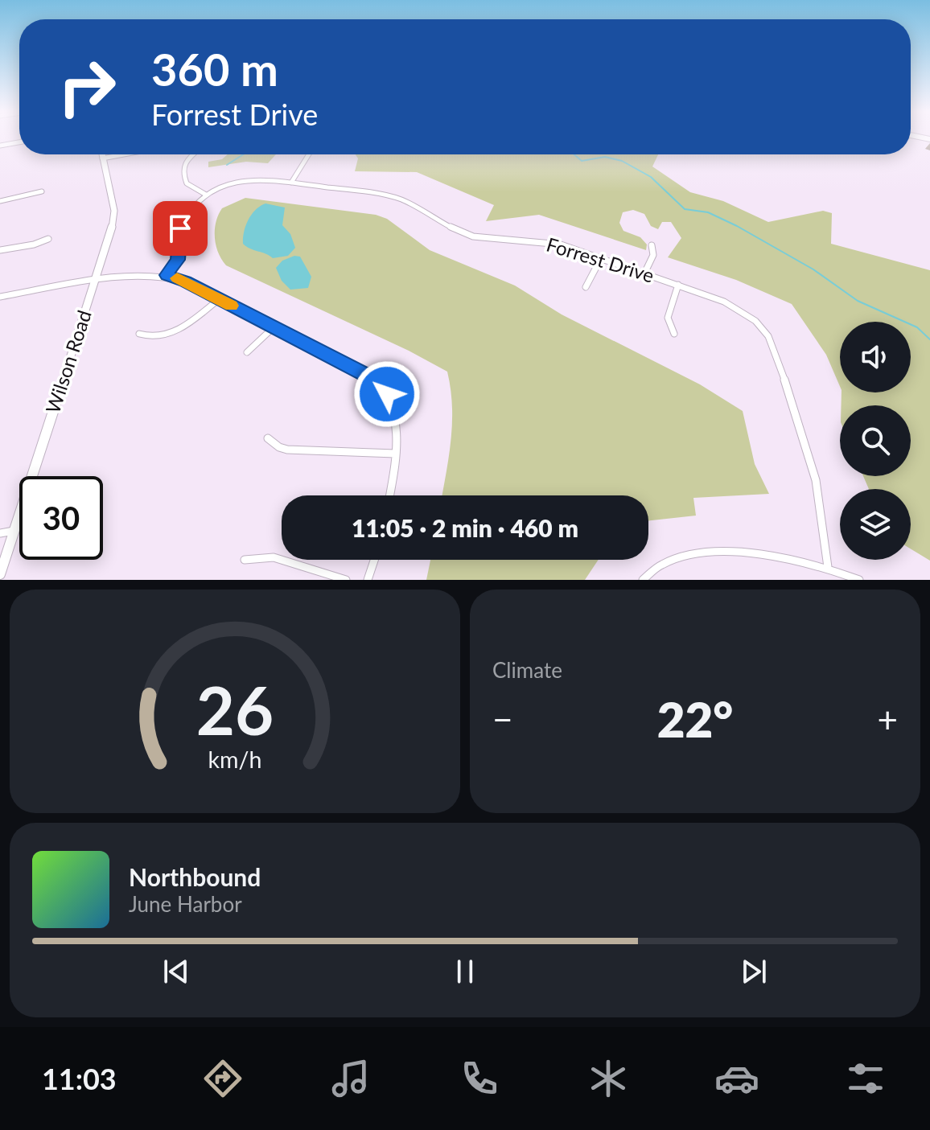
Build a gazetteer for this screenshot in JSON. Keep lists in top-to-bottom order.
{
  "streets": {
    "street": ["Forrest Drive", "Wilson Road"]
  },
  "page": {
    "turn": ["360 m", "Forrest Drive"],
    "limit": "30",
    "trip": "11:05 · 2 min · 460 m",
    "tile": "Climate",
    "heat": ["−", "22°", "+"],
    "song": ["Northbound", "June Harbor"],
    "tabs": "11:03",
    "gauge": ["26", "km/h"]
  }
}
